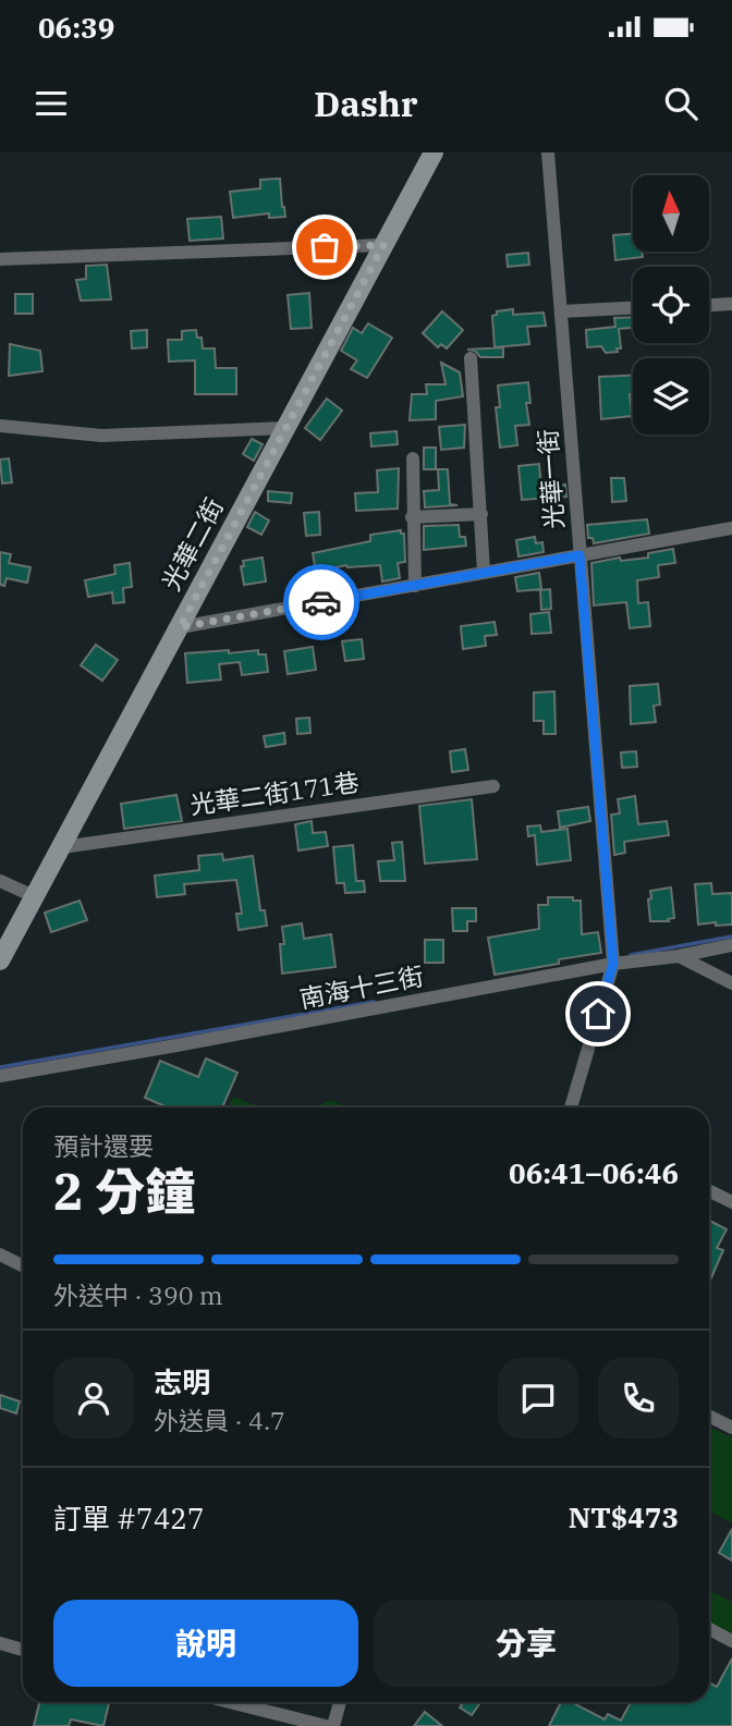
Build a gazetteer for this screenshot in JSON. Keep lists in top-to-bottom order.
{
  "streets": {
    "street": [
      "光華一街",
      "光華二街",
      "光華二街171巷",
      "南海十三街"
    ]
  },
  "crossings": [
    ["光華一街", "南海十三街"],
    ["光華二街", "光華二街171巷"]
  ],
  "north": "top",
  "page": {
    "status": "06:39",
    "header": "Dashr",
    "heading": ["2 分鐘", "預計還要", "06:41–06:46"],
    "panel": [
      "志明",
      "外送員 · 4.7",
      "訂單 #7427",
      "NT$473"
    ],
    "bar": "外送中 · 390 m",
    "buttons": ["說明", "分享"]
  }
}
